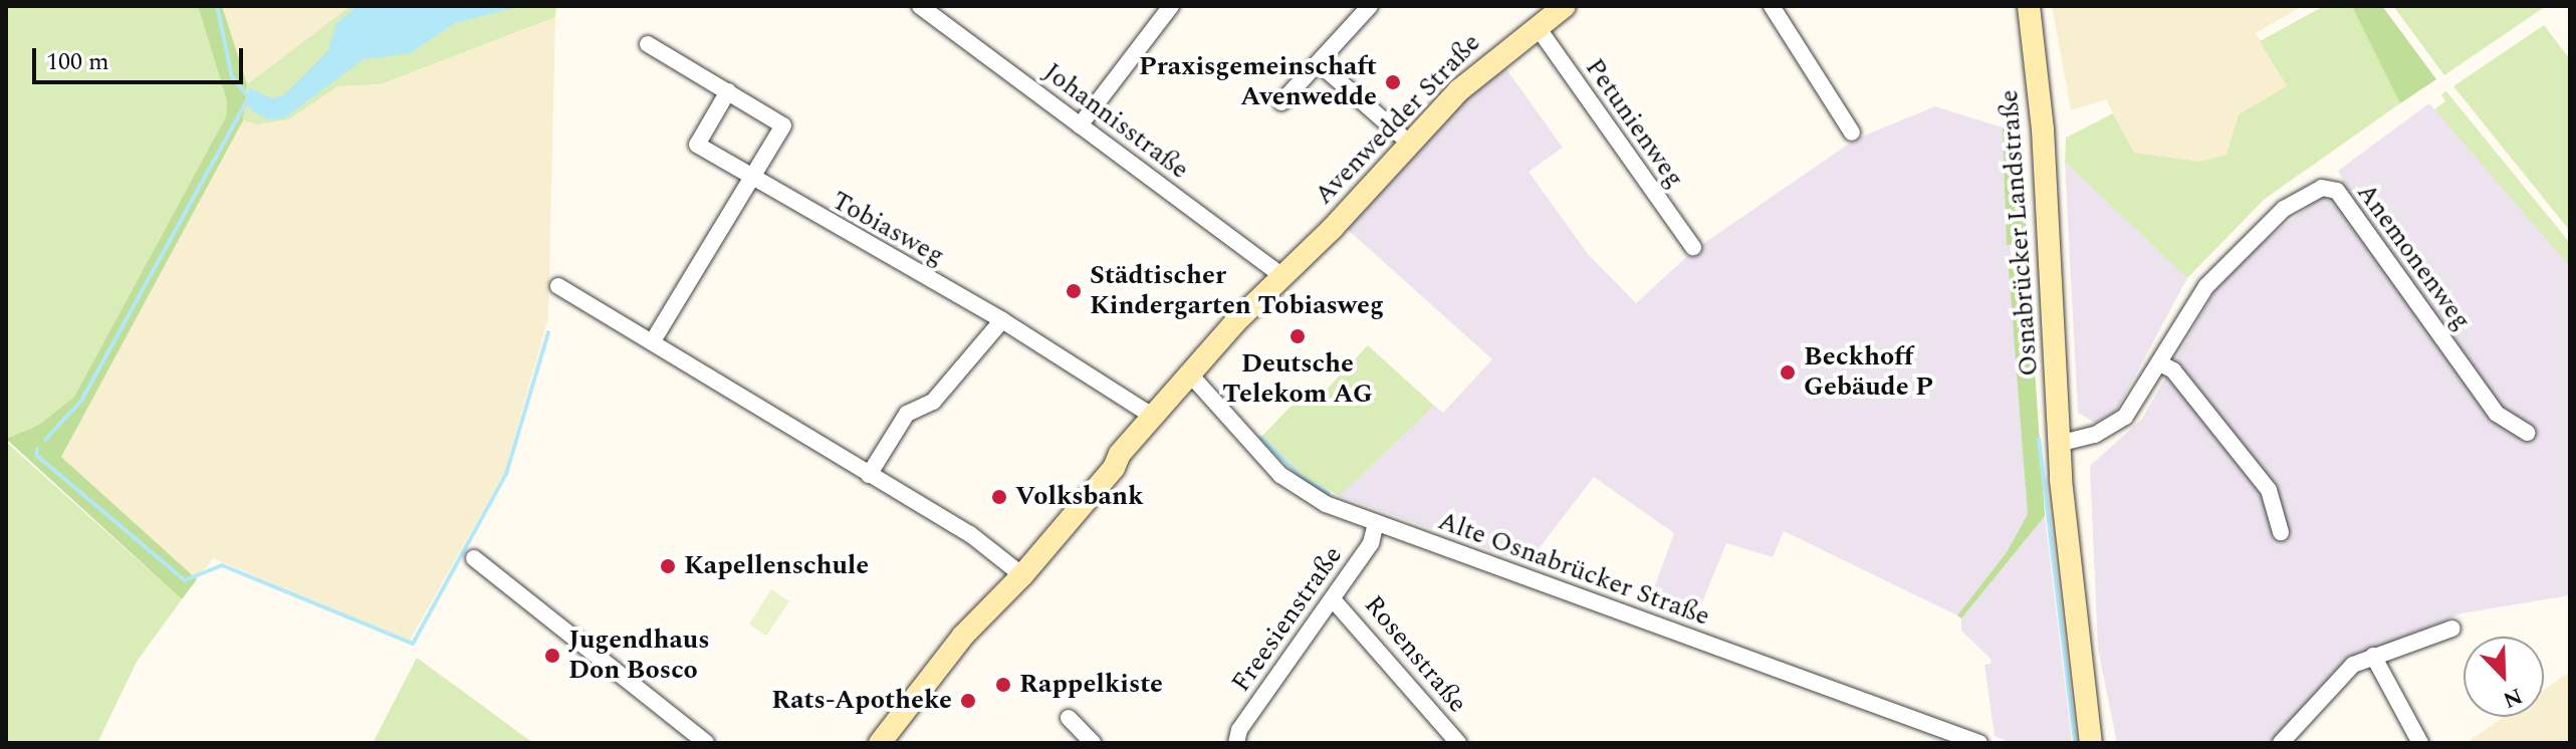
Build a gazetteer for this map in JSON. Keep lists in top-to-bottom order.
{
  "streets": {
    "main road": ["Avenwedder Straße", "Osnabrücker Landstraße"],
    "street": [
      "Johannisstraße",
      "Petunienweg",
      "Tobiasweg",
      "Anemonenweg",
      "Alte Osnabrücker Straße",
      "Freesienstraße",
      "Rosenstraße"
    ]
  },
  "crossings": [
    ["Avenwedder Straße", "Johannisstraße"],
    ["Avenwedder Straße", "Petunienweg"],
    ["Avenwedder Straße", "Tobiasweg"],
    ["Avenwedder Straße", "Alte Osnabrücker Straße"],
    ["Osnabrücker Landstraße", "Anemonenweg"],
    ["Alte Osnabrücker Straße", "Freesienstraße"],
    ["Freesienstraße", "Rosenstraße"]
  ],
  "places": [
    "Praxisgemeinschaft Avenwedde",
    "Städtischer Kindergarten Tobiasweg",
    "Deutsche Telekom AG",
    "Beckhoff Gebäude P",
    "Volksbank",
    "Kapellenschule",
    "Jugendhaus Don Bosco",
    "Rappelkiste",
    "Rats-Apotheke"
  ],
  "scale_bar": "100 m",
  "north": "bottom right"
}
